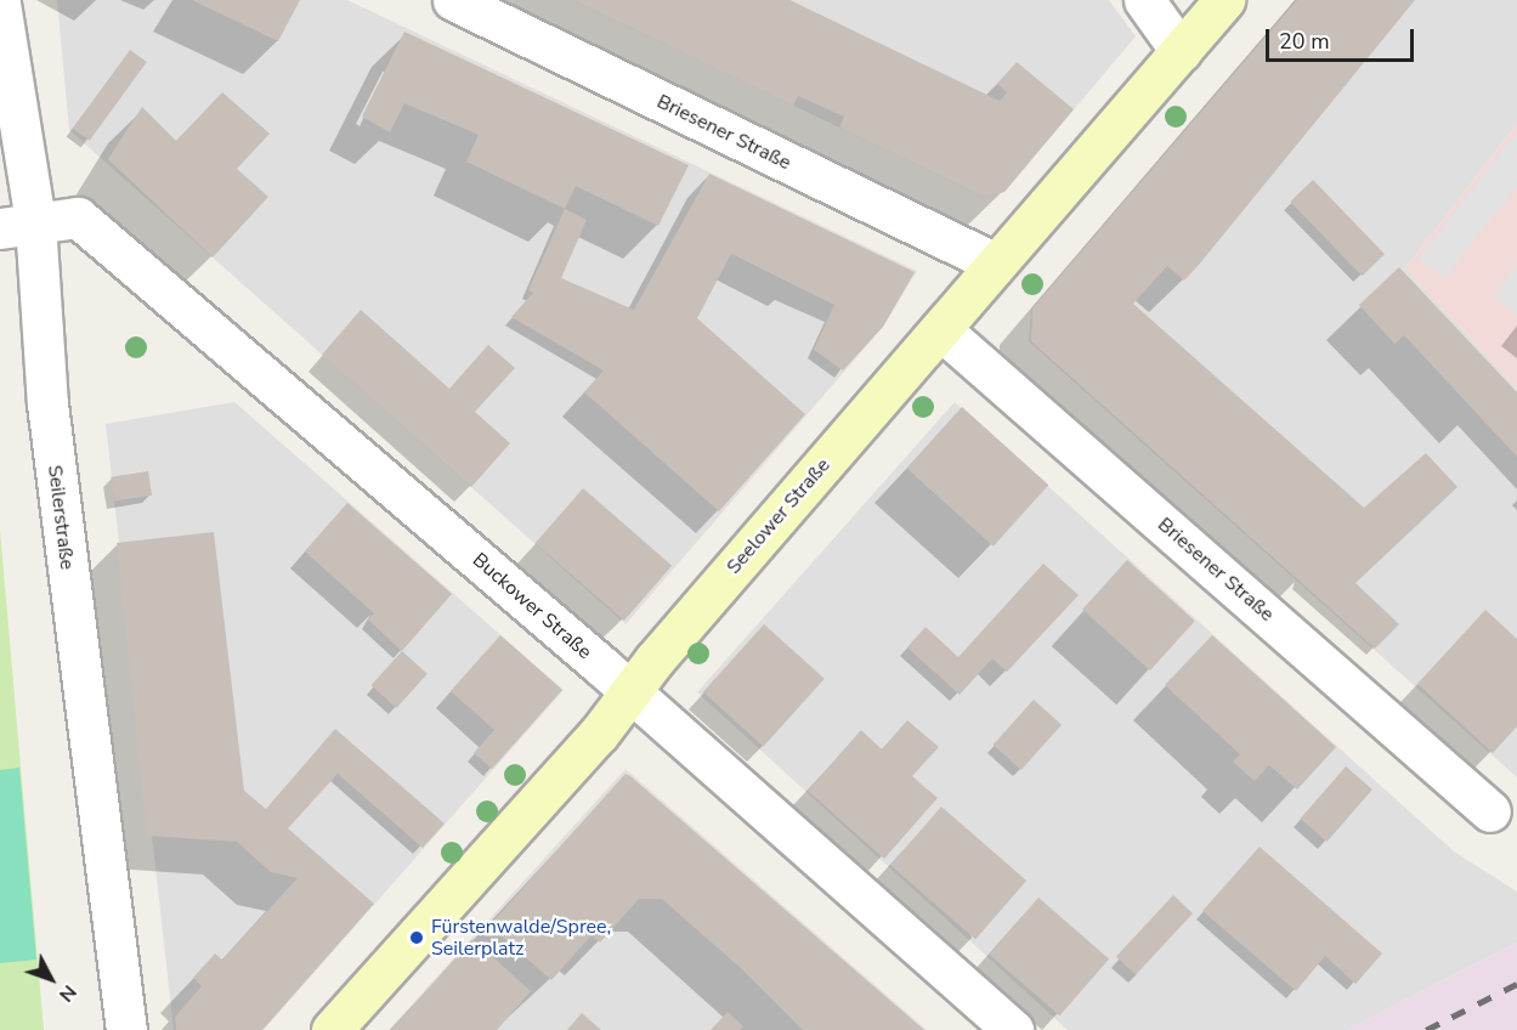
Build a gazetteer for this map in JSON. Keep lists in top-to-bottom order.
{
  "streets": {
    "street": [
      "Briesener Straße",
      "Seelower Straße",
      "Seilerstraße",
      "Buckower Straße"
    ]
  },
  "crossings": [
    ["Briesener Straße", "Seelower Straße"],
    ["Seelower Straße", "Buckower Straße"],
    ["Seilerstraße", "Buckower Straße"]
  ],
  "places": ["Fürstenwalde/Spree, Seilerplatz"],
  "scale_bar": "20 m",
  "north": "bottom right"
}
